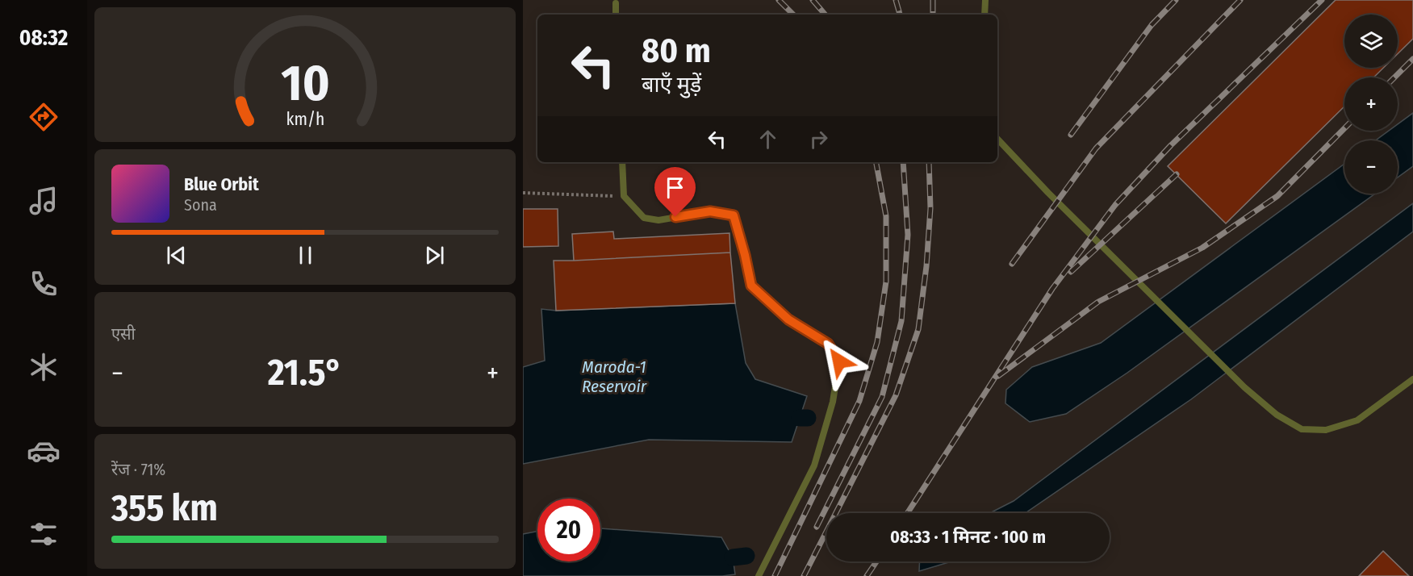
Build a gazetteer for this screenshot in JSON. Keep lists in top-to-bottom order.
{
  "water": ["Maroda-1 Reservoir"],
  "page": {
    "tabs": "08:32",
    "map_buttons": ["+", "−"],
    "turn": ["80 m", "बाएँ मुड़ें"],
    "song": ["Blue Orbit", "Sona"],
    "tile": [
      "एसी",
      ["रेंज · 71%", "355 km"]
    ],
    "heat": ["−", "21.5°", "+"],
    "limit": "20",
    "trip": "08:33 · 1 मिनट · 100 m",
    "gauge": ["10", "km/h"]
  }
}
